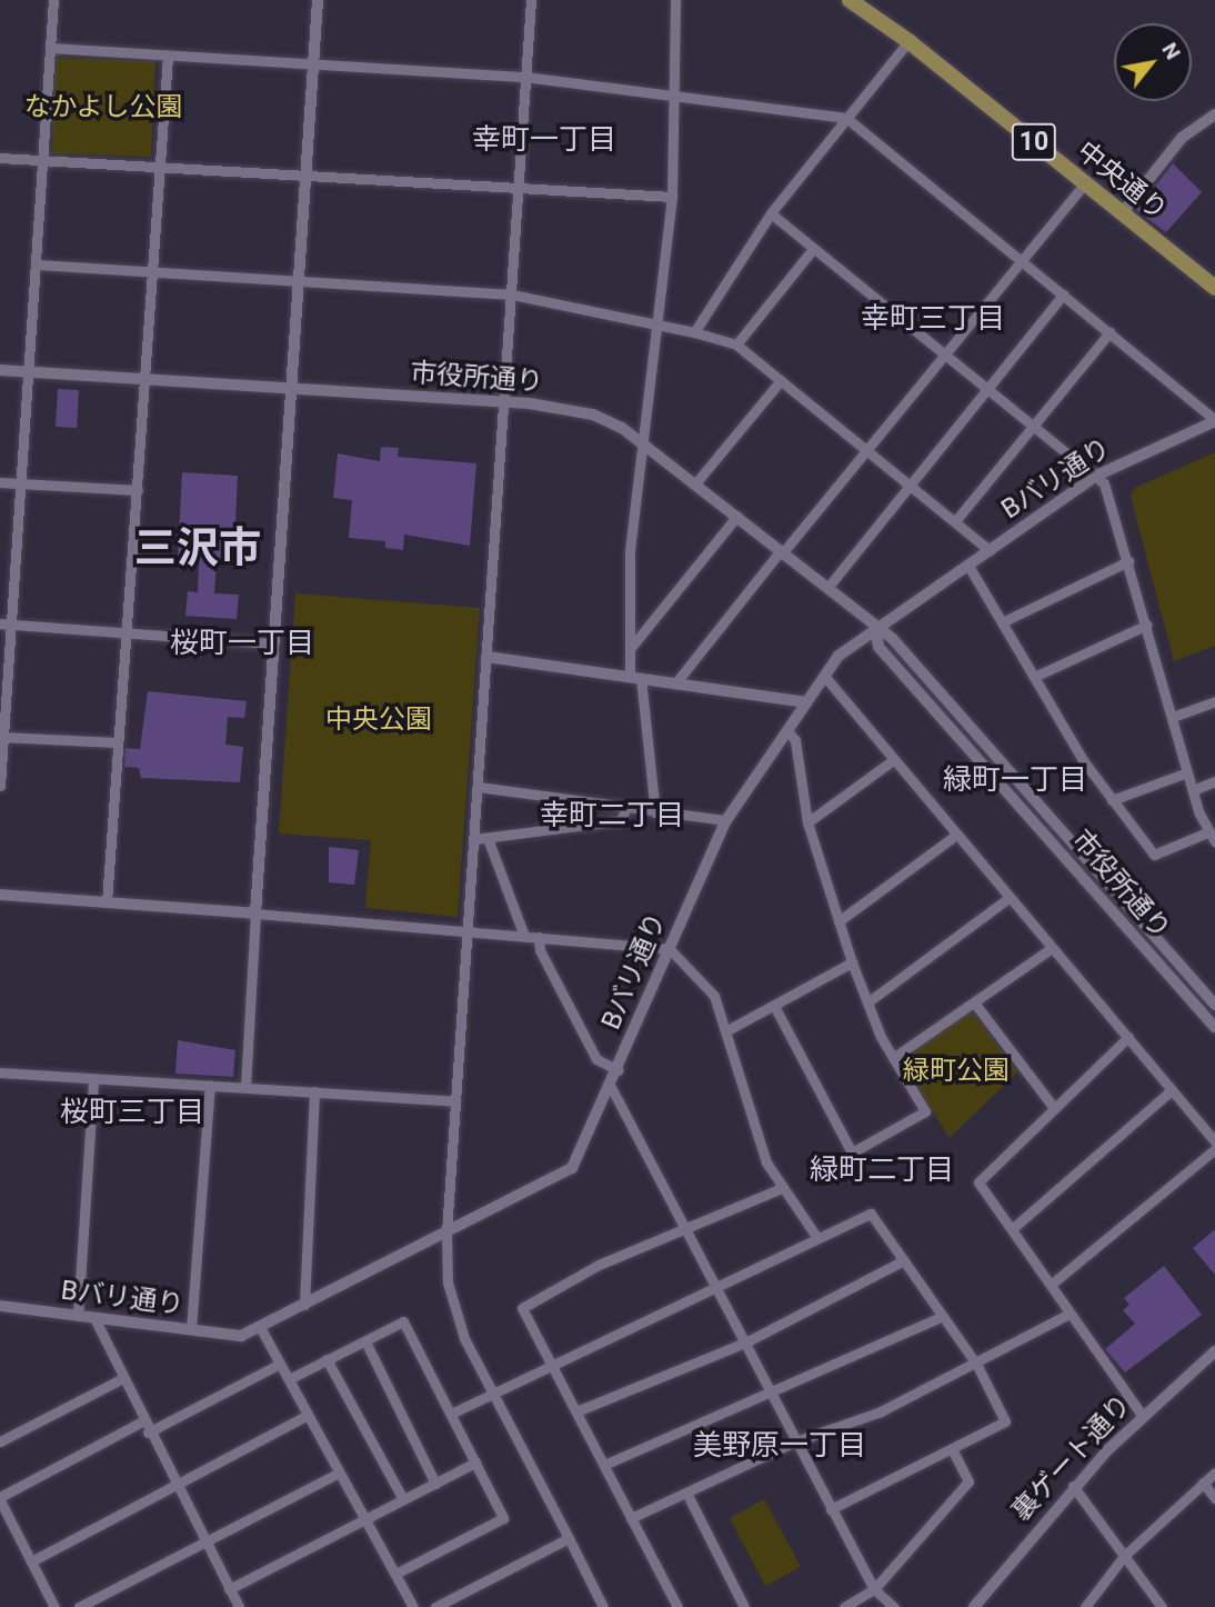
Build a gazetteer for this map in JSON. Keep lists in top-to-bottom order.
{
  "streets": {
    "main road": ["10", "中央通り"],
    "street": ["市役所通り", "Bバリ通り", "裏ゲート通り"]
  },
  "crossings": [
    ["市役所通り", "Bバリ通り"]
  ],
  "districts": [
    "幸町一丁目",
    "幸町三丁目",
    "三沢市",
    "桜町一丁目",
    "緑町一丁目",
    "幸町二丁目",
    "桜町三丁目",
    "緑町二丁目",
    "美野原一丁目"
  ],
  "parks": ["なかよし公園", "中央公園", "緑町公園"],
  "north": "top right"
}
